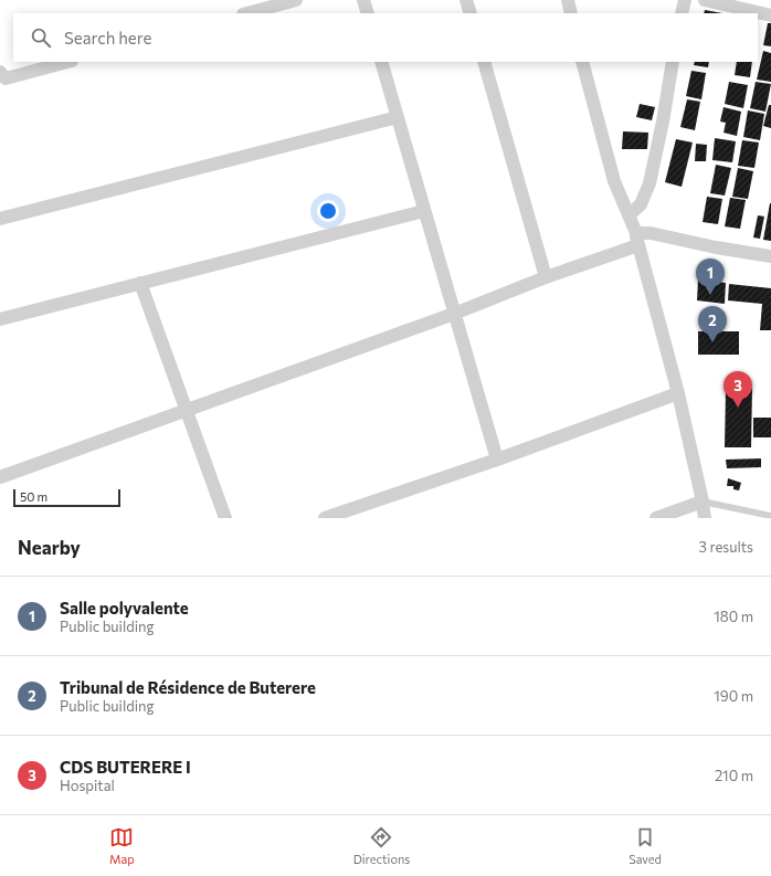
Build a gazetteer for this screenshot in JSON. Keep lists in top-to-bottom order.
{
  "scale_bar": "50 m",
  "page": {
    "search": "Search here",
    "pins": ["1", "2", "3"],
    "scale": "50 m",
    "heading": ["Nearby", "3 results"],
    "list": [
      {
        "mark": "1",
        "name": "Salle polyvalente",
        "note": "Public building",
        "value": "180 m"
      },
      {
        "mark": "2",
        "name": "Tribunal de Résidence de Buterere",
        "note": "Public building",
        "value": "190 m"
      },
      {
        "mark": "3",
        "name": "CDS BUTERERE I",
        "note": "Hospital",
        "value": "210 m"
      }
    ],
    "nav": ["Map", "Directions", "Saved"]
  }
}
